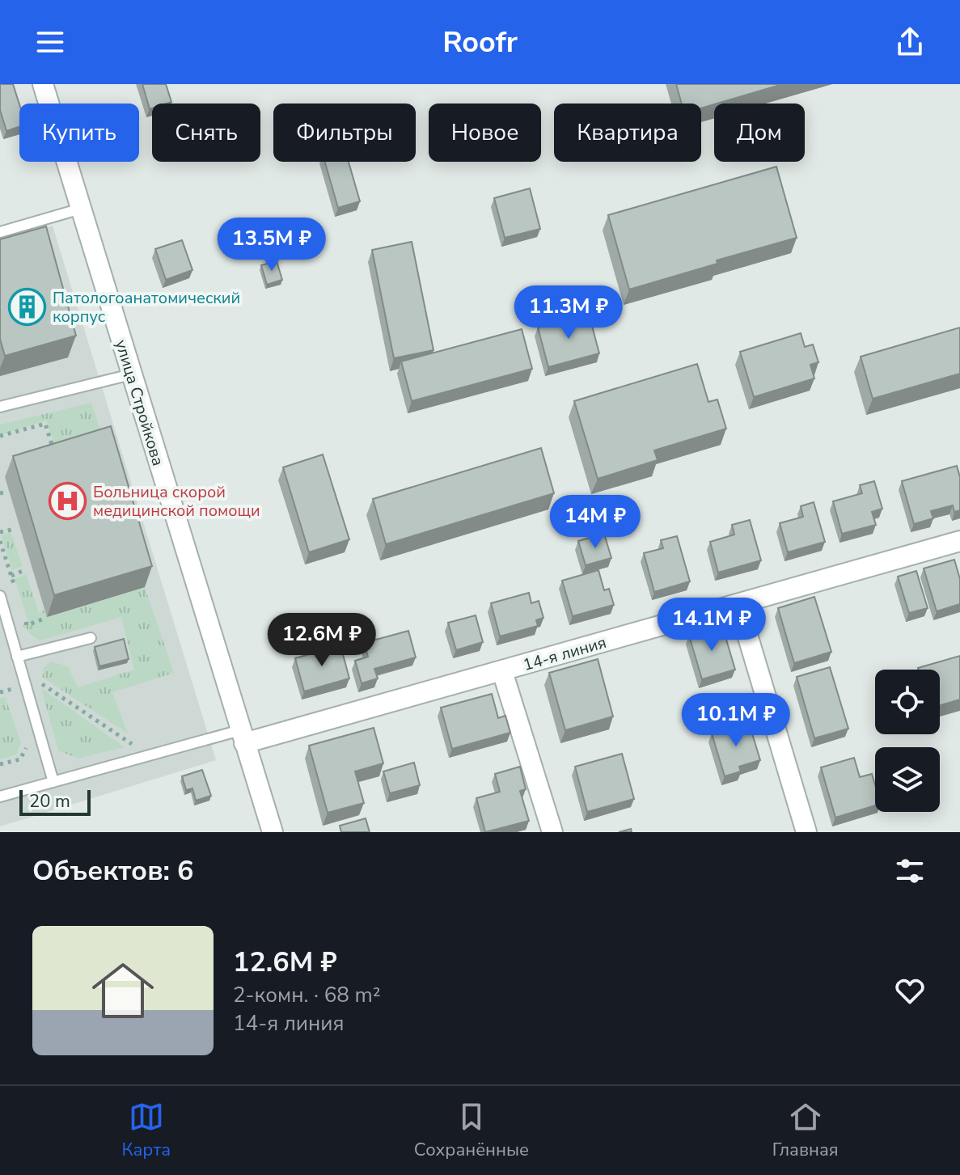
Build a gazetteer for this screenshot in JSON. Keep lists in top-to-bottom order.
{
  "streets": {
    "street": ["улица Стройкова", "14-я линия"]
  },
  "crossings": [
    ["улица Стройкова", "14-я линия"]
  ],
  "places": {
    "building": ["Патологоанатомический корпус"],
    "hospital": ["Больница скорой медицинской помощи"]
  },
  "scale_bar": "20 m",
  "page": {
    "header": "Roofr",
    "chip": [
      "Купить",
      "Снять",
      "Фильтры",
      "Новое",
      "Квартира",
      "Дом"
    ],
    "price": [
      "13.5M ₽",
      "11.3M ₽",
      "14M ₽",
      "14.1M ₽",
      "12.6M ₽",
      "10.1M ₽"
    ],
    "scale": "20 m",
    "heading": "Объектов: 6",
    "list": [
      {
        "name": "12.6M ₽",
        "note": "2-комн. · 68 m² · 14-я линия"
      }
    ],
    "tabs": ["Карта", "Сохранённые", "Главная"]
  }
}
